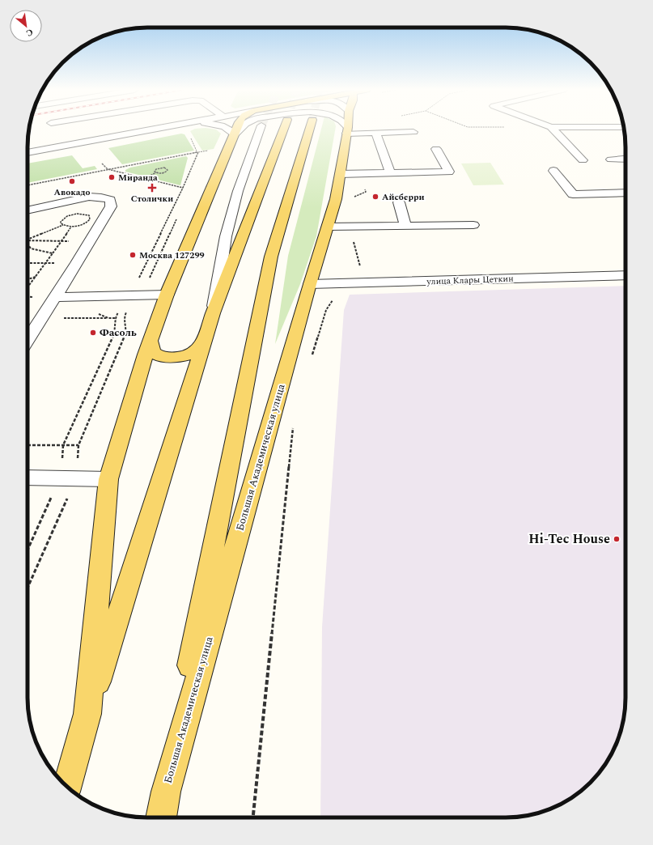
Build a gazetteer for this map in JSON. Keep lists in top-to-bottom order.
{
  "streets": {
    "main road": ["Большая Академическая улица"],
    "street": ["улица Клары Цеткин"]
  },
  "crossings": [
    ["улица Клары Цеткин", "Большая Академическая улица"]
  ],
  "places": {
    "other": [
      "Миранда",
      "Авокадо",
      "Айсберри",
      "Москва 127299",
      "Фасоль",
      "Hi-Tec House"
    ],
    "health": ["Столички"]
  },
  "north": "bottom right"
}
